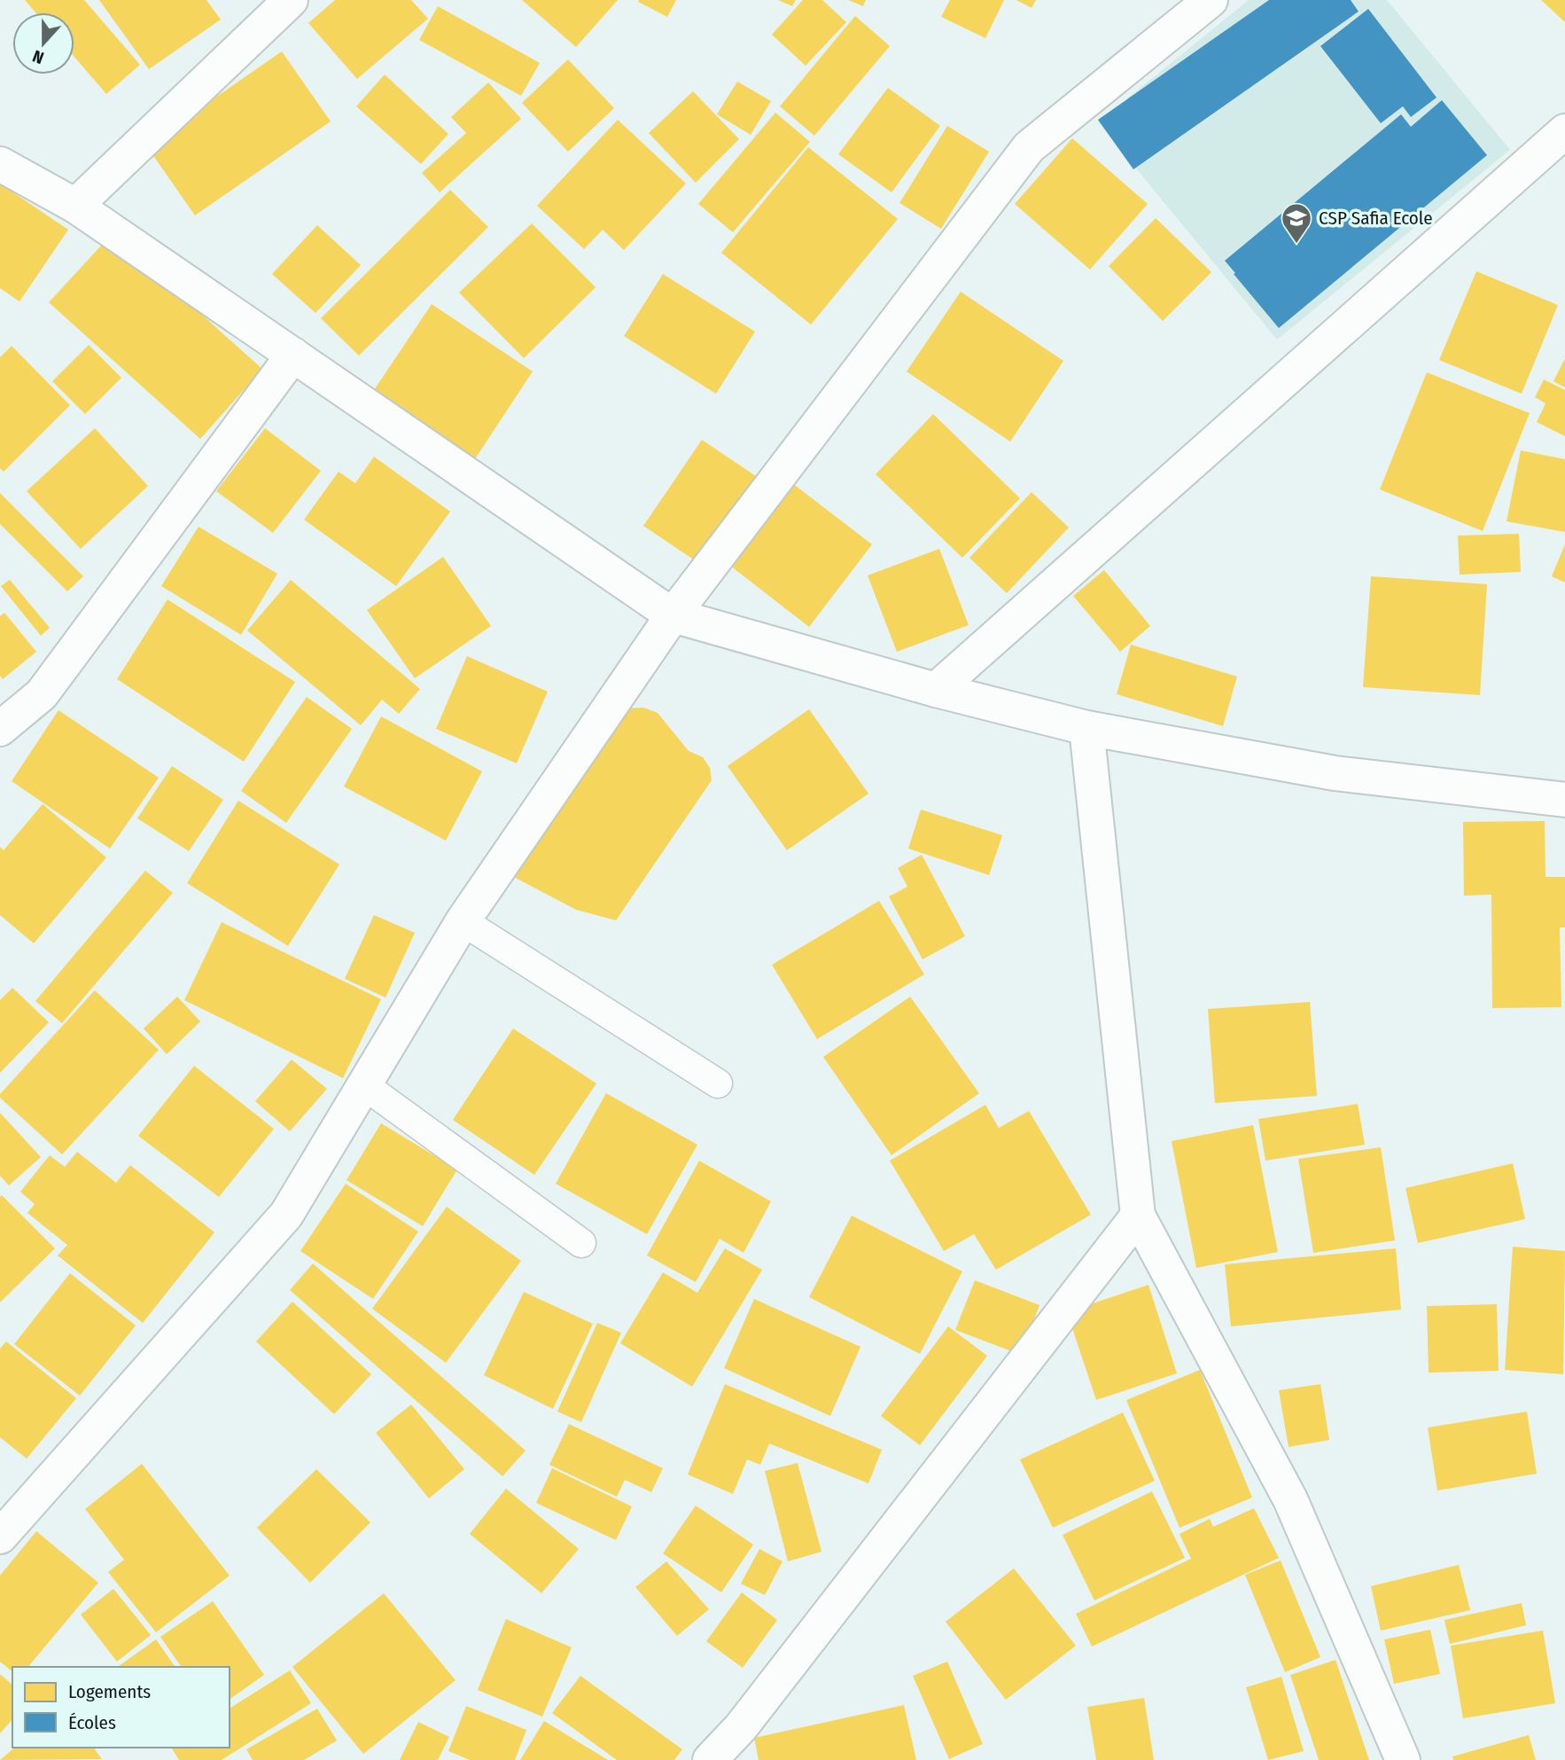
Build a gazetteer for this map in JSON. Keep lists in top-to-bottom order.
{
  "places": {
    "school or university": ["CSP Safia Ecole"]
  },
  "legend": ["Logements", "Écoles"],
  "north": "bottom"
}
